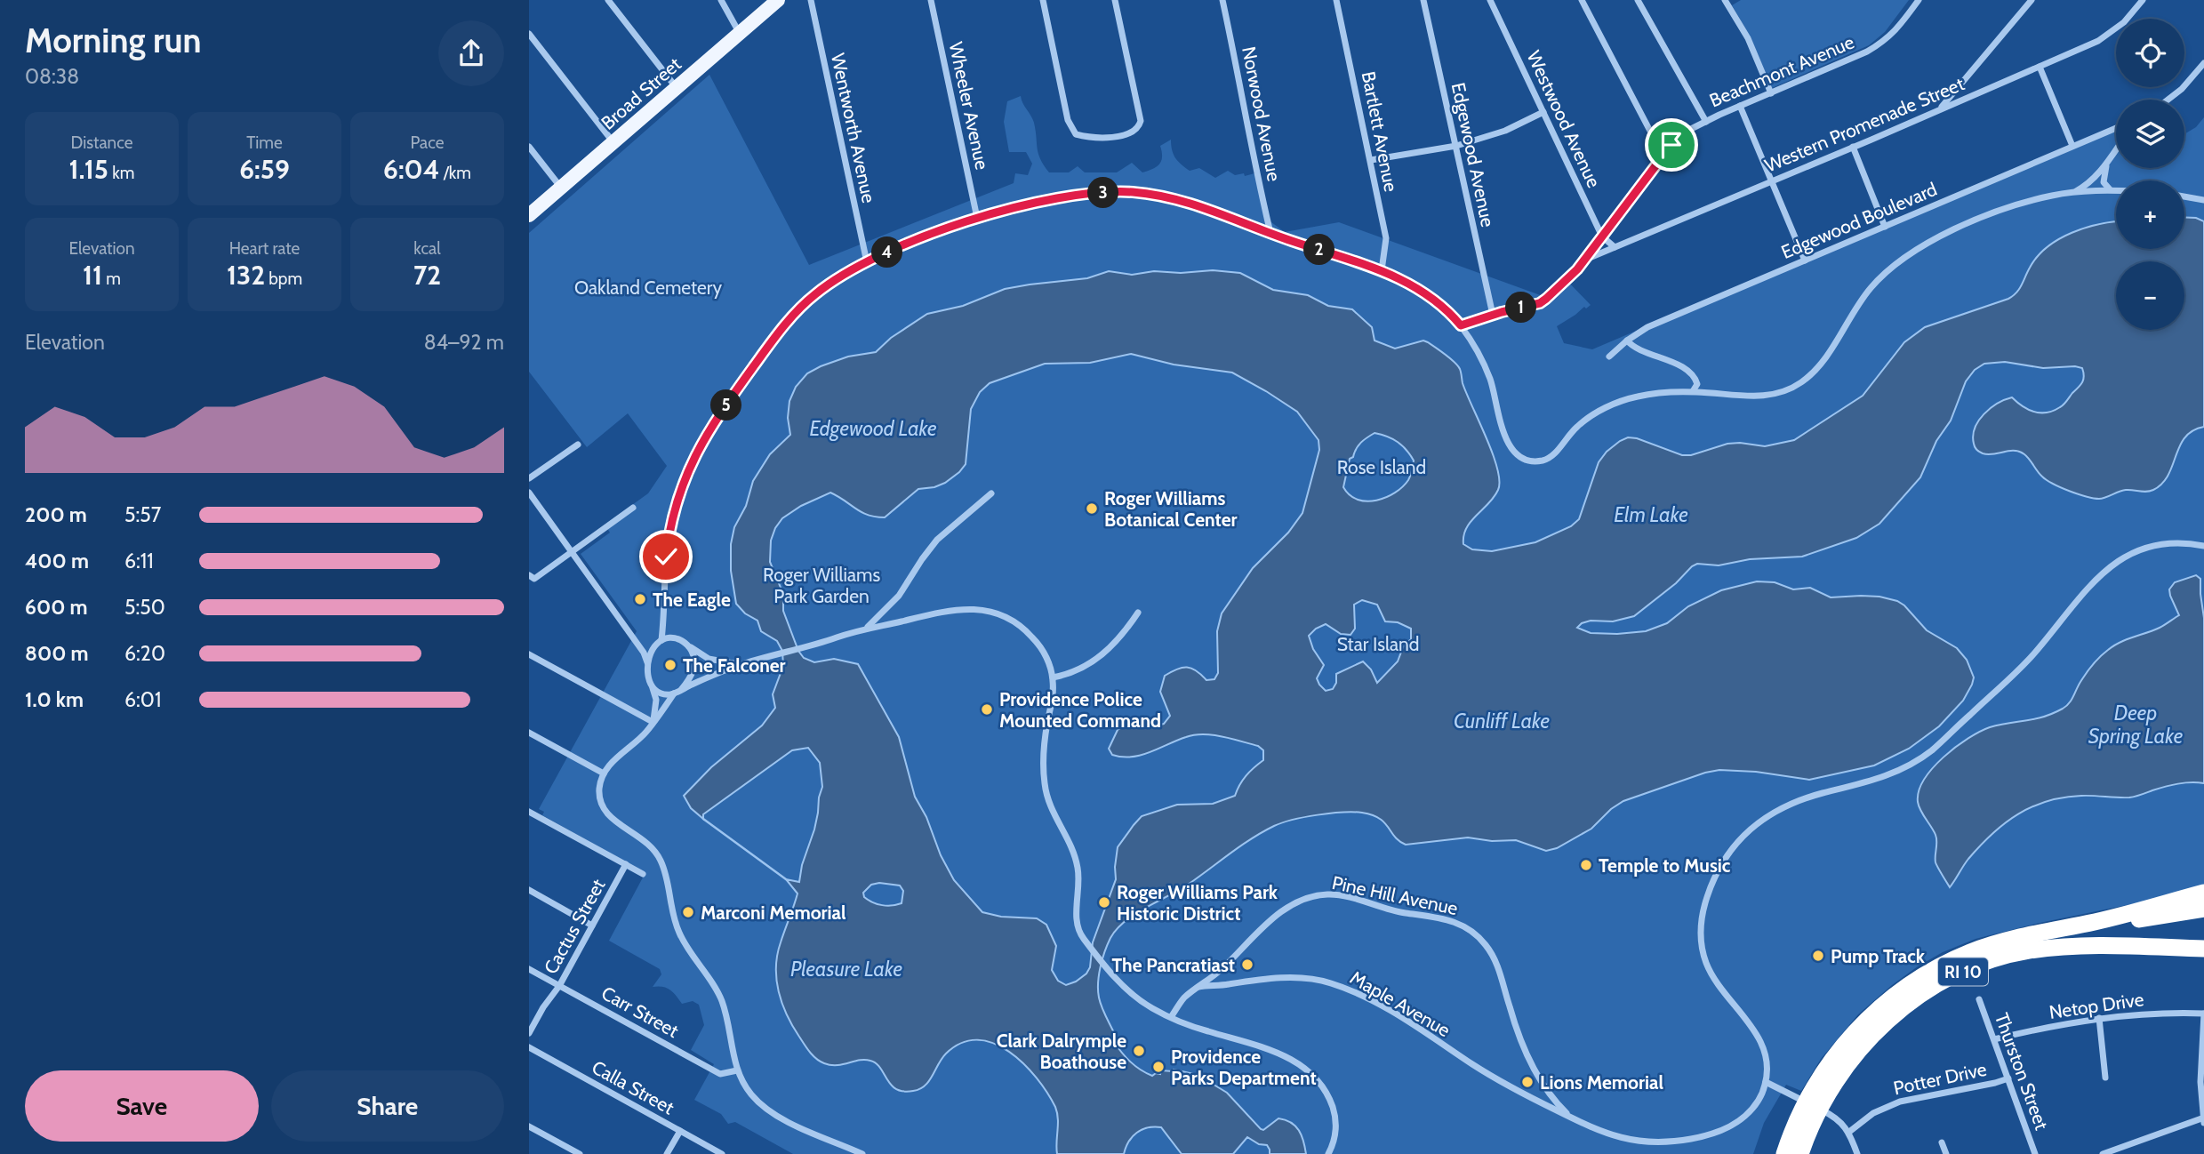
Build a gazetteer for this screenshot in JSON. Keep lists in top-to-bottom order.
{
  "streets": {
    "highway": ["RI 10"],
    "main road": ["Broad Street"],
    "street": [
      "Beachmont Avenue",
      "Wheeler Avenue",
      "Norwood Avenue",
      "Westwood Avenue",
      "Western Promenade Street",
      "Wentworth Avenue",
      "Bartlett Avenue",
      "Edgewood Avenue",
      "Edgewood Boulevard",
      "Pine Hill Avenue",
      "Cactus Street",
      "Maple Avenue",
      "Netop Drive",
      "Carr Street",
      "Thurston Street",
      "Potter Drive",
      "Calla Street"
    ]
  },
  "crossings": [
    ["Beachmont Avenue", "Westwood Avenue"],
    ["Beachmont Avenue", "Western Promenade Street"],
    ["Beachmont Avenue", "Edgewood Avenue"],
    ["Westwood Avenue", "Western Promenade Street"],
    ["Pine Hill Avenue", "Maple Avenue"],
    ["Cactus Street", "Carr Street"],
    ["Netop Drive", "Thurston Street"],
    ["Thurston Street", "Potter Drive"]
  ],
  "water": [
    "Edgewood Lake",
    "Elm Lake",
    "Deep Spring Lake",
    "Cunliff Lake",
    "Pleasure Lake"
  ],
  "parks": [
    "Oakland Cemetery",
    "Rose Island",
    "Roger Williams Park Garden",
    "Star Island"
  ],
  "places": [
    "Roger Williams Botanical Center",
    "The Eagle",
    "The Falconer",
    "Providence Police Mounted Command",
    "Temple to Music",
    "Roger Williams Park Historic District",
    "Marconi Memorial",
    "Pump Track",
    "The Pancratiast",
    "Clark Dalrymple Boathouse",
    "Providence Parks Department",
    "Lions Memorial"
  ],
  "page": {
    "heading": ["Morning run", "08:38"],
    "map_buttons": ["+", "−"],
    "stats": [
      ["Distance", "1.15 km"],
      ["Time", "6:59"],
      ["Pace", "6:04 /km"],
      ["Elevation", "11 m"],
      ["Heart rate", "132 bpm"],
      ["kcal", "72"]
    ],
    "pins": [
      "3",
      "2",
      "4",
      "1",
      "5"
    ],
    "chart": ["Elevation", "84–92 m"],
    "list": [
      {
        "name": "200 m",
        "note": "5:57"
      },
      {
        "name": "400 m",
        "note": "6:11"
      },
      {
        "name": "600 m",
        "note": "5:50"
      },
      {
        "name": "800 m",
        "note": "6:20"
      },
      {
        "name": "1.0 km",
        "note": "6:01"
      }
    ],
    "buttons": ["Save", "Share"]
  }
}
